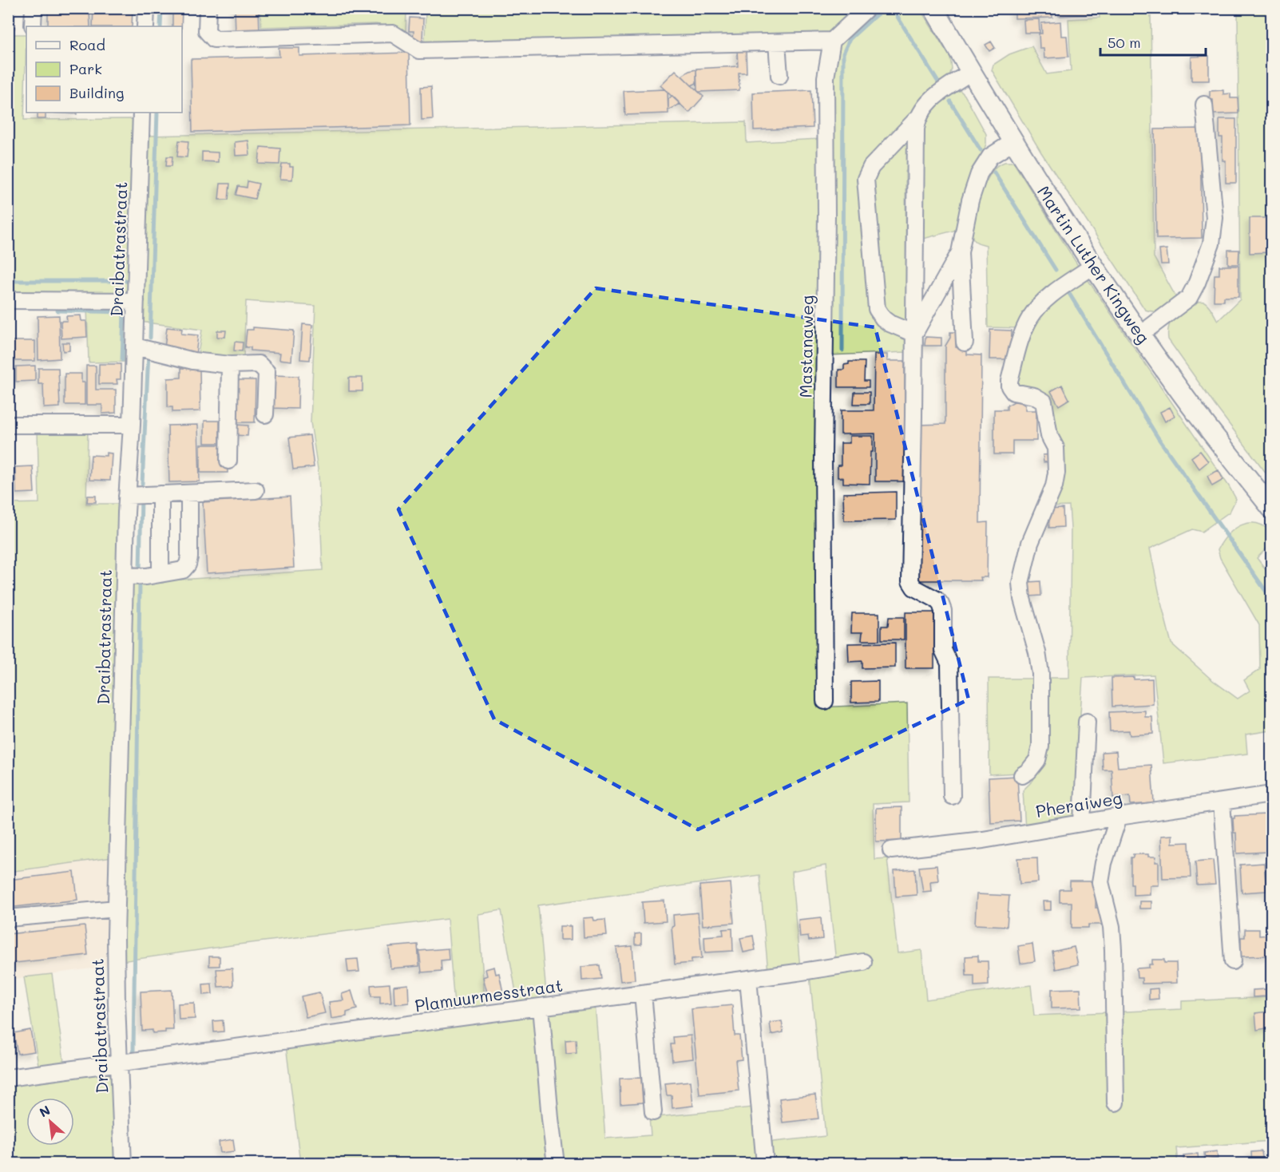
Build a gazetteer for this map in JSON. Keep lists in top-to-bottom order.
{
  "streets": {
    "main road": ["Martin Luther Kingweg"],
    "street": [
      "Draibatrastraat",
      "Mastanaweg",
      "Pheraiweg",
      "Plamuurmesstraat"
    ]
  },
  "crossings": [
    ["Draibatrastraat", "Plamuurmesstraat"]
  ],
  "legend": ["Road", "Park", "Building"],
  "scale_bar": "50 m",
  "north": "top left"
}
